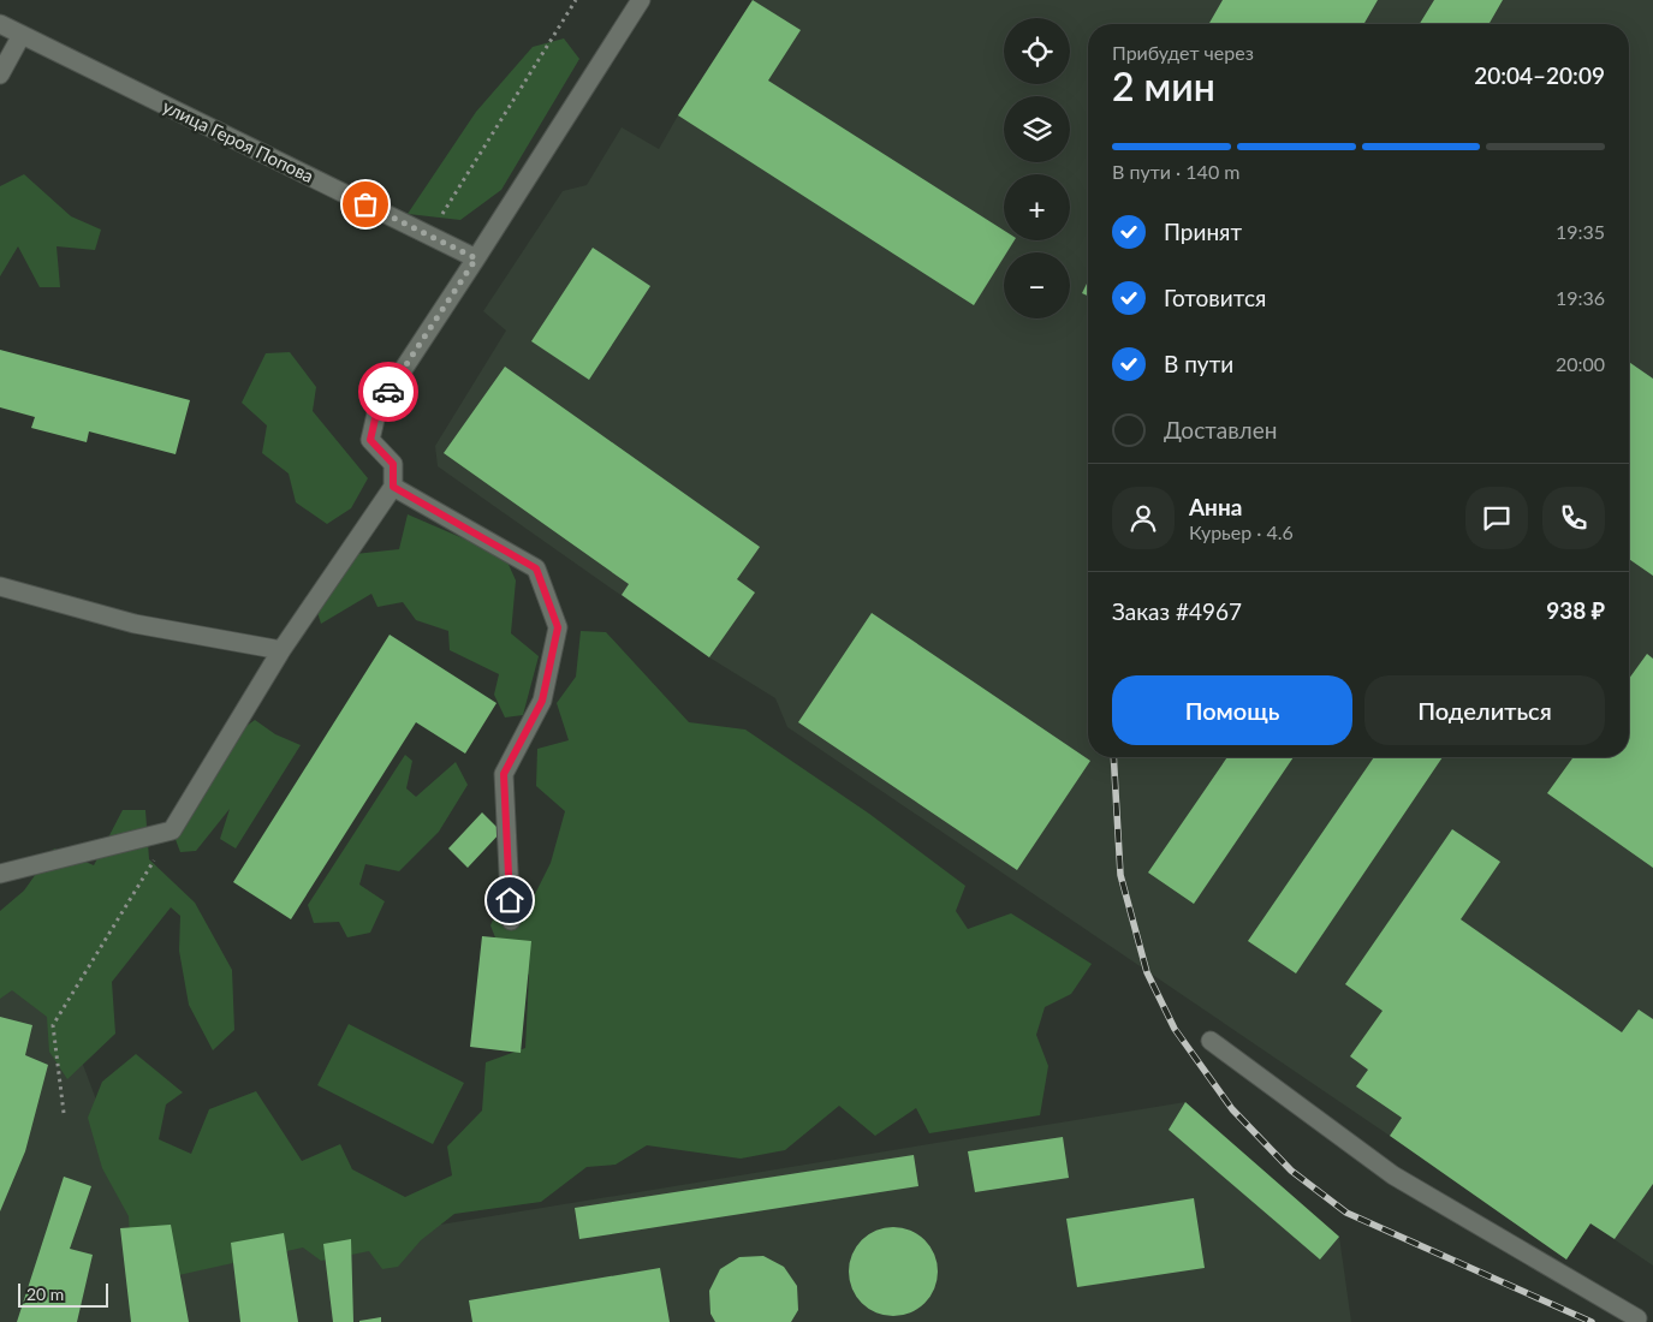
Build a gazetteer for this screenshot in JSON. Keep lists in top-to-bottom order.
{
  "streets": {
    "street": ["улица Героя Попова"]
  },
  "scale_bar": "20 m",
  "page": {
    "map_buttons": ["+", "−"],
    "heading": ["2 мин", "Прибудет через", "20:04–20:09"],
    "panel": [
      "Анна",
      "Курьер · 4.6",
      "Заказ #4967",
      "938 ₽"
    ],
    "bar": "В пути · 140 m",
    "list": [
      ["Принят", "19:35"],
      ["Готовится", "19:36"],
      ["В пути", "20:00"],
      "Доставлен"
    ],
    "buttons": ["Помощь", "Поделиться"],
    "scale": "20 m"
  }
}
